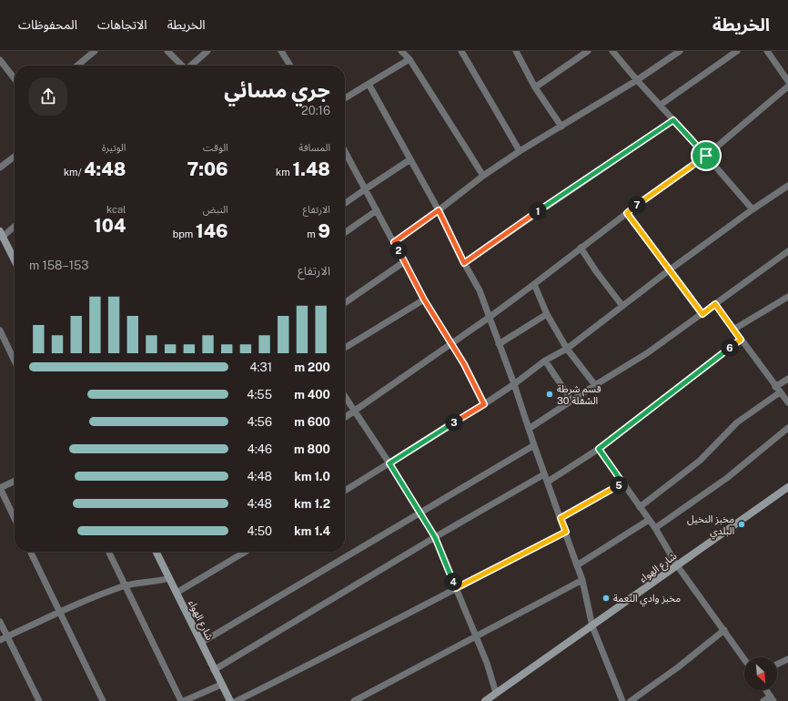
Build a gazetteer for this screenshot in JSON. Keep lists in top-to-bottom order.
{
  "streets": {
    "street": ["شارع الهواء"]
  },
  "places": ["قسم شرطة الشقلة 30", "مخبز النخيل البلدي", "مخبز وادي النعمة"],
  "north": "bottom right",
  "page": {
    "header": "الخريطة",
    "nav": ["الخريطة", "الاتجاهات", "المحفوظات"],
    "heading": ["جري مسائي", "20:16"],
    "stats": [
      ["المسافة", "1.48 km"],
      ["الوقت", "7:06"],
      ["الوتيرة", "4:48 /km"],
      ["الارتفاع", "9 m"],
      ["النبض", "146 bpm"],
      ["kcal", "104"]
    ],
    "pins": [
      "7",
      "1",
      "2",
      "6",
      "3",
      "5",
      "4"
    ],
    "chart": ["الارتفاع", "153–158 m"],
    "list": [
      {
        "name": "200 m",
        "note": "4:31"
      },
      {
        "name": "400 m",
        "note": "4:55"
      },
      {
        "name": "600 m",
        "note": "4:56"
      },
      {
        "name": "800 m",
        "note": "4:46"
      },
      {
        "name": "1.0 km",
        "note": "4:48"
      },
      {
        "name": "1.2 km",
        "note": "4:48"
      },
      {
        "name": "1.4 km",
        "note": "4:50"
      }
    ]
  }
}
